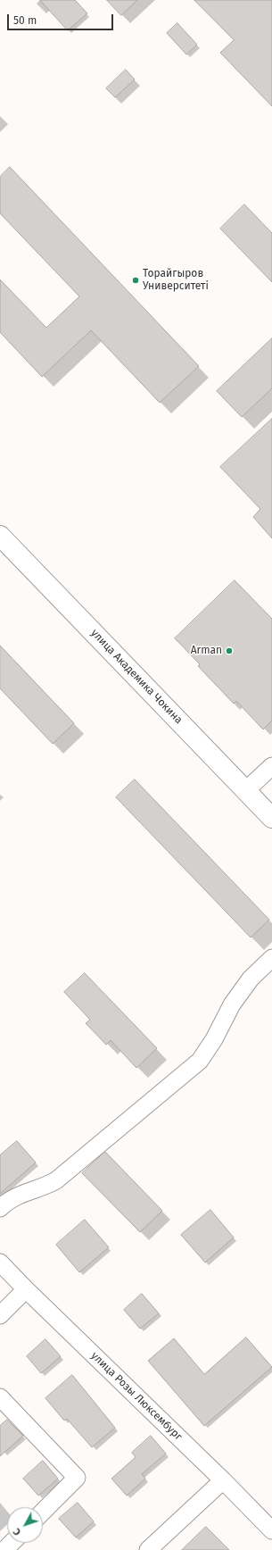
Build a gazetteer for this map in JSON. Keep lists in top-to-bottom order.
{
  "streets": {
    "main road": ["улица Академика Чокина"],
    "street": ["улица Розы Люксембург"]
  },
  "places": ["Торайгыров Университеті", "Arman"],
  "scale_bar": "50 m",
  "north": "bottom left"
}
